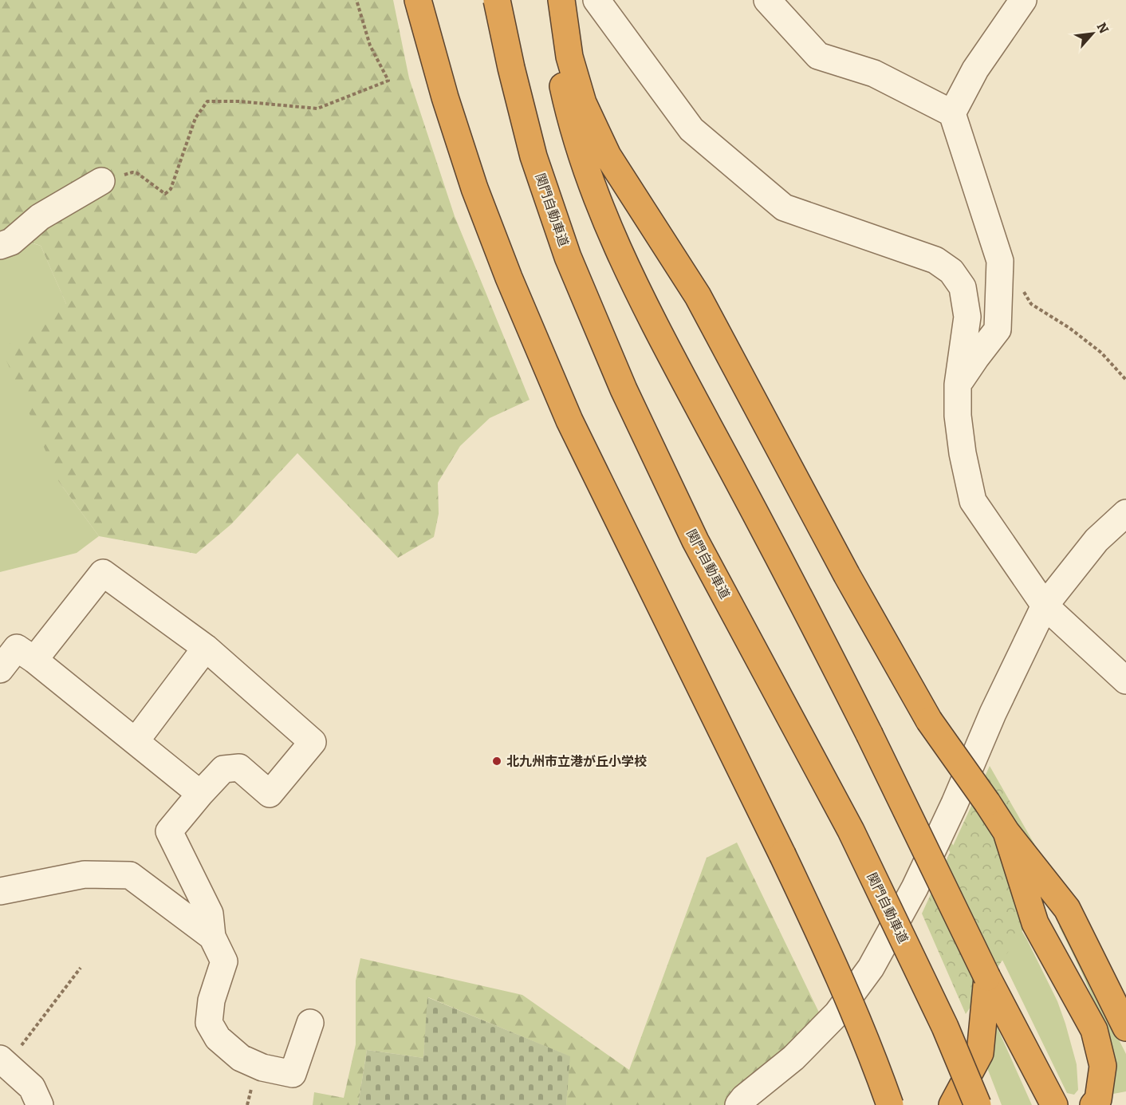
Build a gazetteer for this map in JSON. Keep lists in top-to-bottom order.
{
  "streets": {
    "highway": ["関門自動車道"]
  },
  "places": ["北九州市立港が丘小学校"],
  "north": "top right"
}
